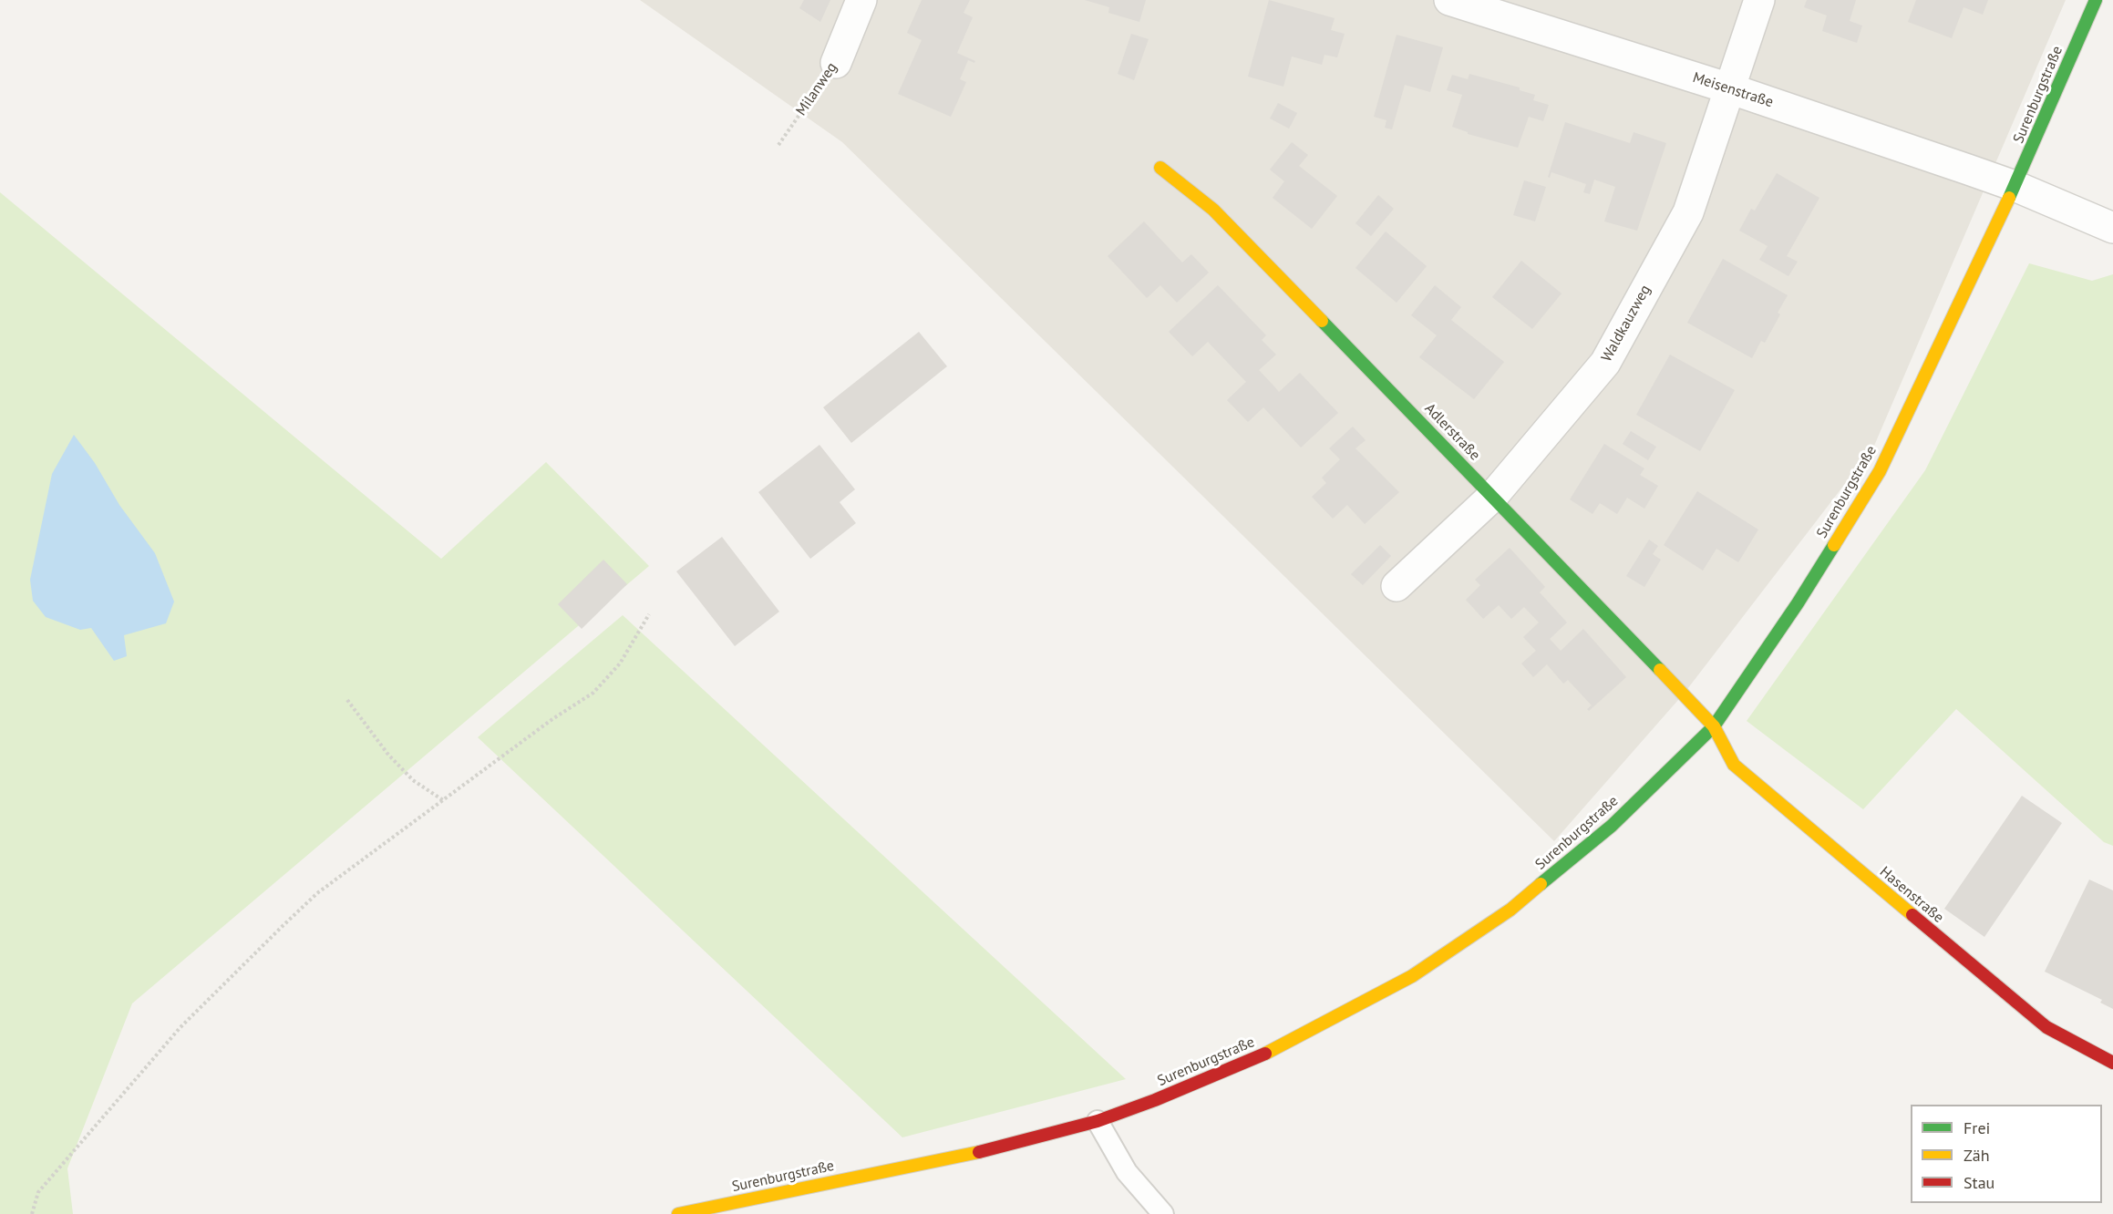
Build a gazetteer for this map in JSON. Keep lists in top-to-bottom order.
{
  "streets": {
    "street": [
      "Milanweg",
      "Meisenstraße",
      "Surenburgstraße",
      "Waldkauzweg",
      "Adlerstraße",
      "Hasenstraße"
    ]
  },
  "crossings": [
    ["Meisenstraße", "Surenburgstraße"],
    ["Meisenstraße", "Waldkauzweg"],
    ["Surenburgstraße", "Adlerstraße"],
    ["Surenburgstraße", "Hasenstraße"],
    ["Waldkauzweg", "Adlerstraße"],
    ["Adlerstraße", "Hasenstraße"]
  ],
  "legend": ["Frei", "Zäh", "Stau"]
}
